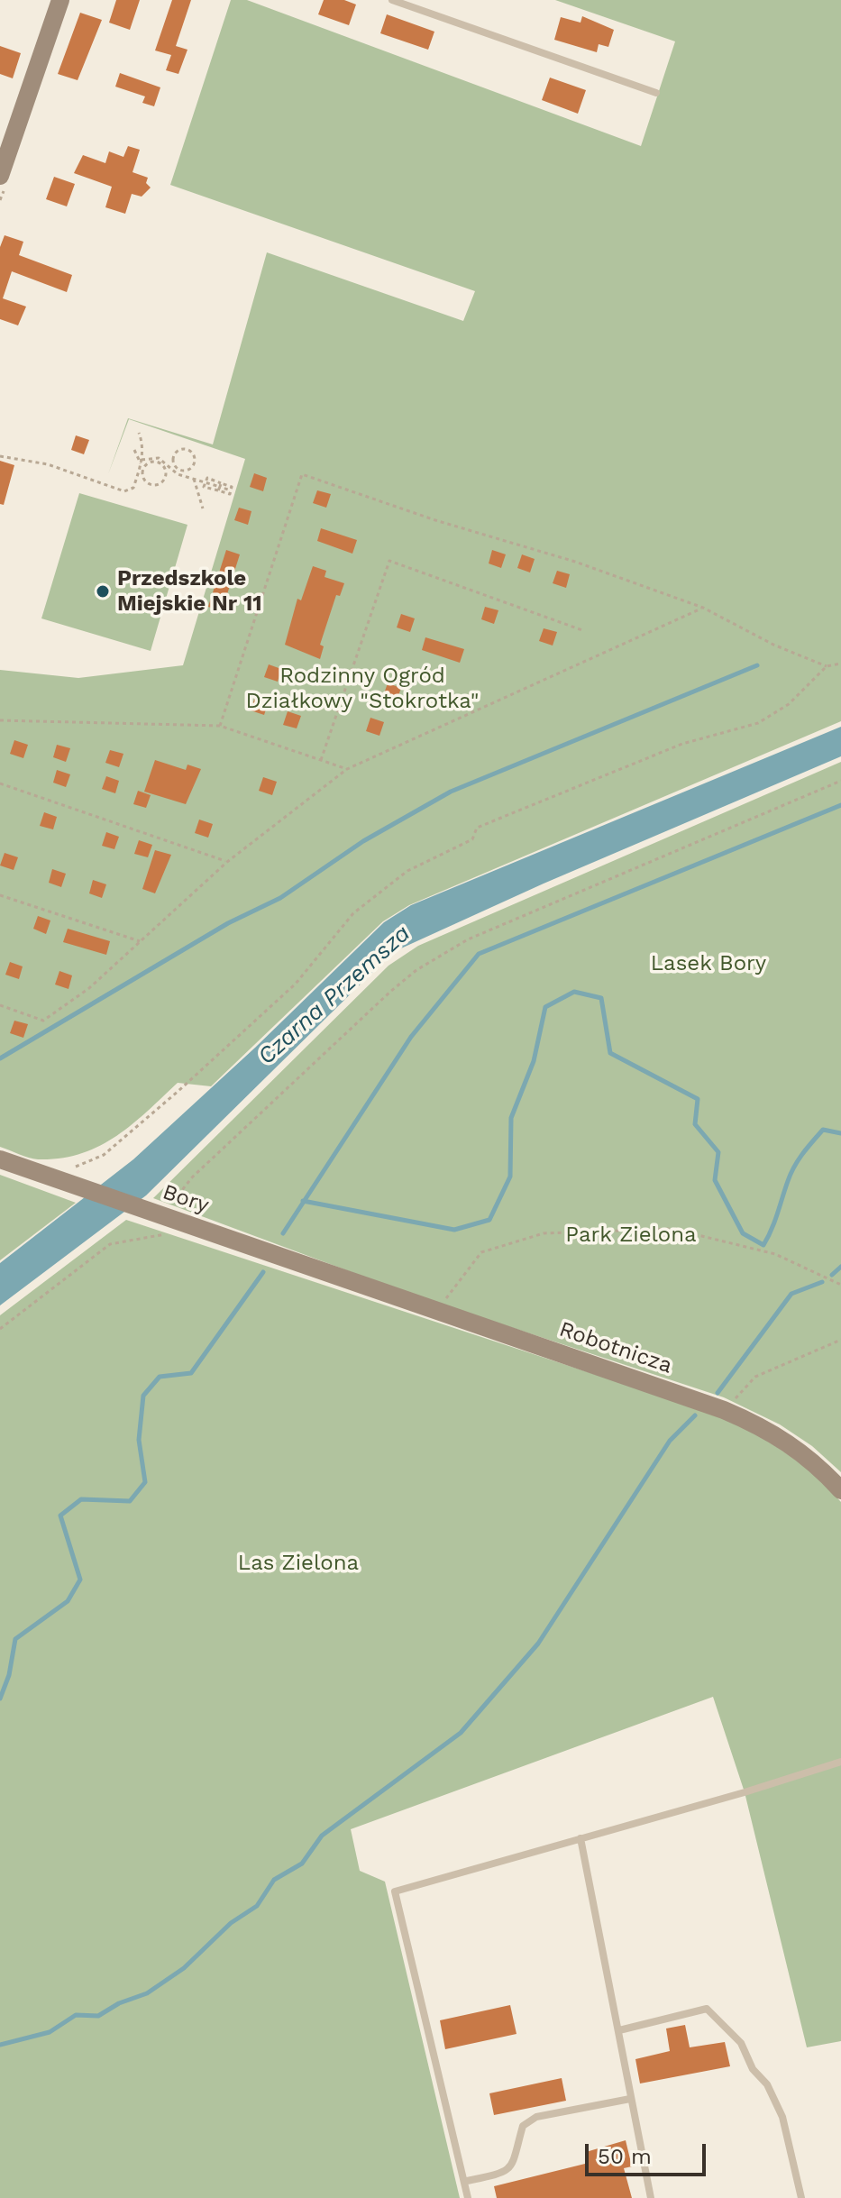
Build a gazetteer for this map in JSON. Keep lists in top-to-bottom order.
{
  "streets": {
    "street": ["Bory", "Robotnicza"]
  },
  "crossings": [
    ["Bory", "Robotnicza"]
  ],
  "water": ["Czarna Przemsza"],
  "parks": [
    "Rodzinny Ogród Działkowy \"Stokrotka\"",
    "Lasek Bory",
    "Park Zielona",
    "Las Zielona"
  ],
  "places": ["Przedszkole Miejskie Nr 11"],
  "scale_bar": "50 m"
}
